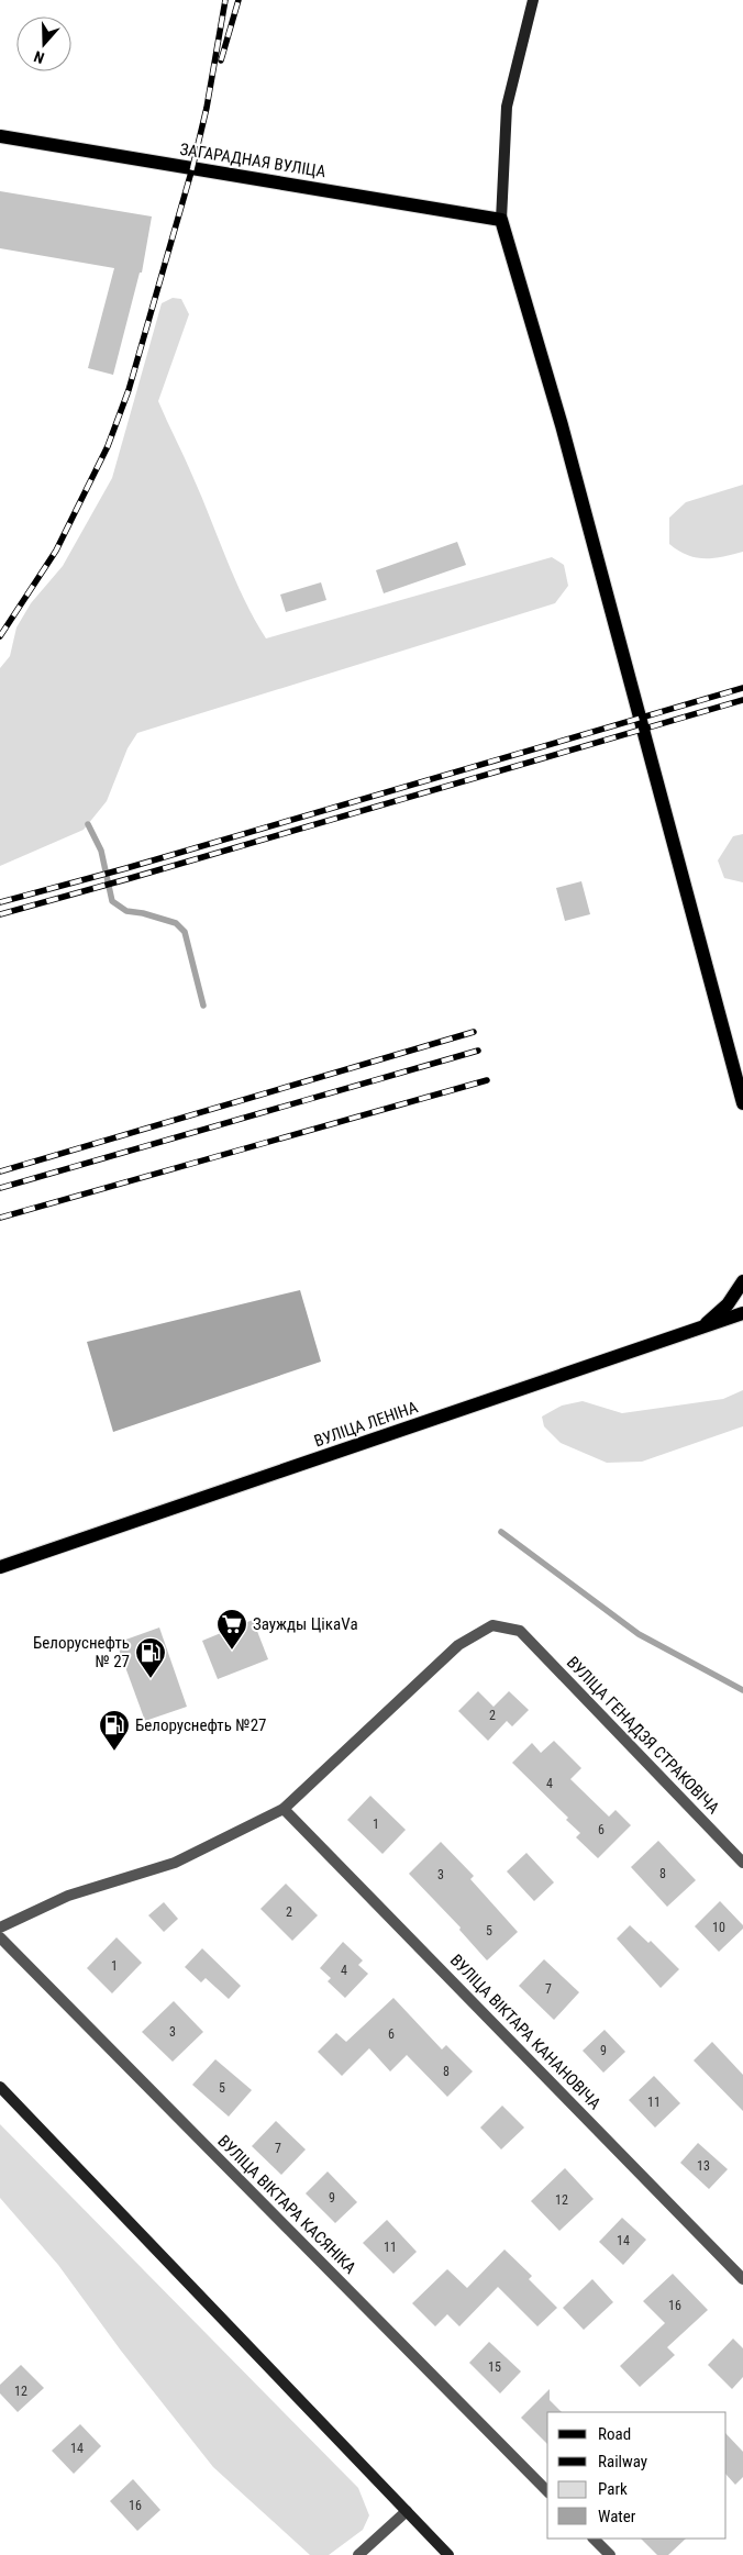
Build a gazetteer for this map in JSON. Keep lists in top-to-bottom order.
{
  "streets": {
    "main road": ["ЗАГАРАДНАЯ ВУЛІЦА", "ВУЛІЦА ЛЕНІНА"],
    "street": ["ВУЛІЦА ГЕНАДЗЯ СТРАКОВІЧА", "ВУЛІЦА ВІКТАРА КАНАНОВІЧА", "ВУЛІЦА ВІКТАРА КАСЯНІКА"]
  },
  "crossings": [
    ["ВУЛІЦА ГЕНАДЗЯ СТРАКОВІЧА", "ВУЛІЦА ВІКТАРА КАНАНОВІЧА"]
  ],
  "places": {
    "supermarket": ["Заужды ЦікаVа"],
    "fuel station": ["Белоруснефть № 27", "Белоруснефть №27"]
  },
  "house_numbers": [
    "2",
    "4",
    "1",
    "6",
    "8",
    "3",
    "2",
    "10",
    "5",
    "1",
    "4",
    "7",
    "3",
    "6",
    "9",
    "8",
    "5",
    "11",
    "7",
    "13",
    "9",
    "12",
    "14",
    "11",
    "16",
    "15",
    "12",
    "14",
    "16"
  ],
  "legend": [
    "Road",
    "Railway",
    "Park",
    "Water"
  ],
  "north": "bottom"
}
